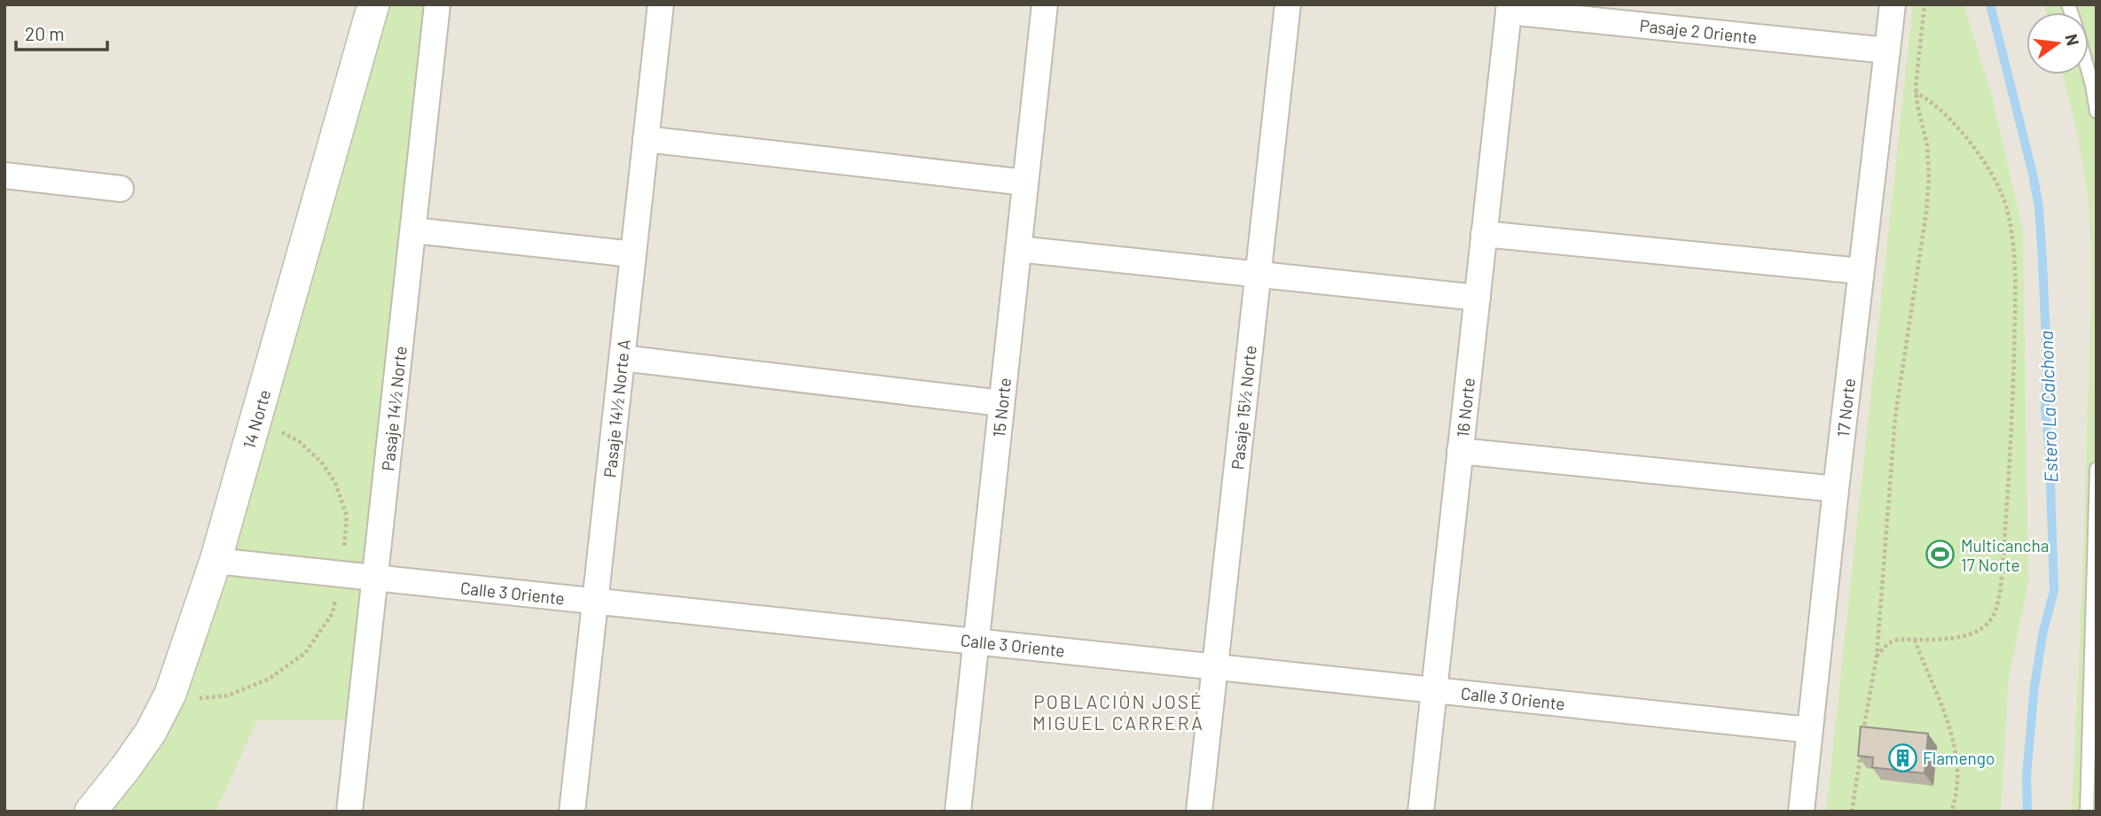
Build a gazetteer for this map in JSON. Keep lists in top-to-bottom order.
{
  "streets": {
    "street": [
      "Pasaje 2 Oriente",
      "15 Norte",
      "Pasaje 15½ Norte",
      "16 Norte",
      "17 Norte",
      "Pasaje 14½ Norte",
      "Pasaje 14½ Norte A",
      "14 Norte",
      "Calle 3 Oriente"
    ]
  },
  "crossings": [
    ["Pasaje 2 Oriente", "16 Norte"],
    ["Pasaje 2 Oriente", "17 Norte"],
    ["15 Norte", "Calle 3 Oriente"],
    ["Pasaje 15½ Norte", "Calle 3 Oriente"],
    ["16 Norte", "Calle 3 Oriente"],
    ["17 Norte", "Calle 3 Oriente"],
    ["Pasaje 14½ Norte", "Calle 3 Oriente"],
    ["Pasaje 14½ Norte A", "Calle 3 Oriente"],
    ["14 Norte", "Calle 3 Oriente"]
  ],
  "districts": ["POBLACIÓN JOSÉ MIGUEL CARRERA"],
  "water": ["Estero La Calchona"],
  "places": {
    "sports": ["Multicancha 17 Norte"],
    "building": ["Flamengo"]
  },
  "scale_bar": "20 m",
  "north": "right"
}
